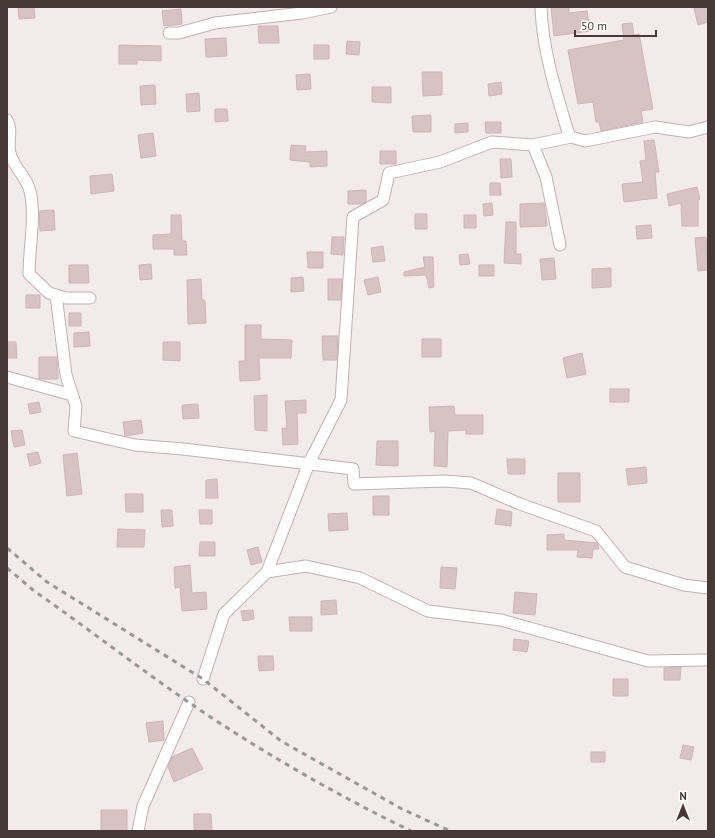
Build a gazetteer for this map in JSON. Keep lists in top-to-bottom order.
{
  "scale_bar": "50 m",
  "north": "top"
}
